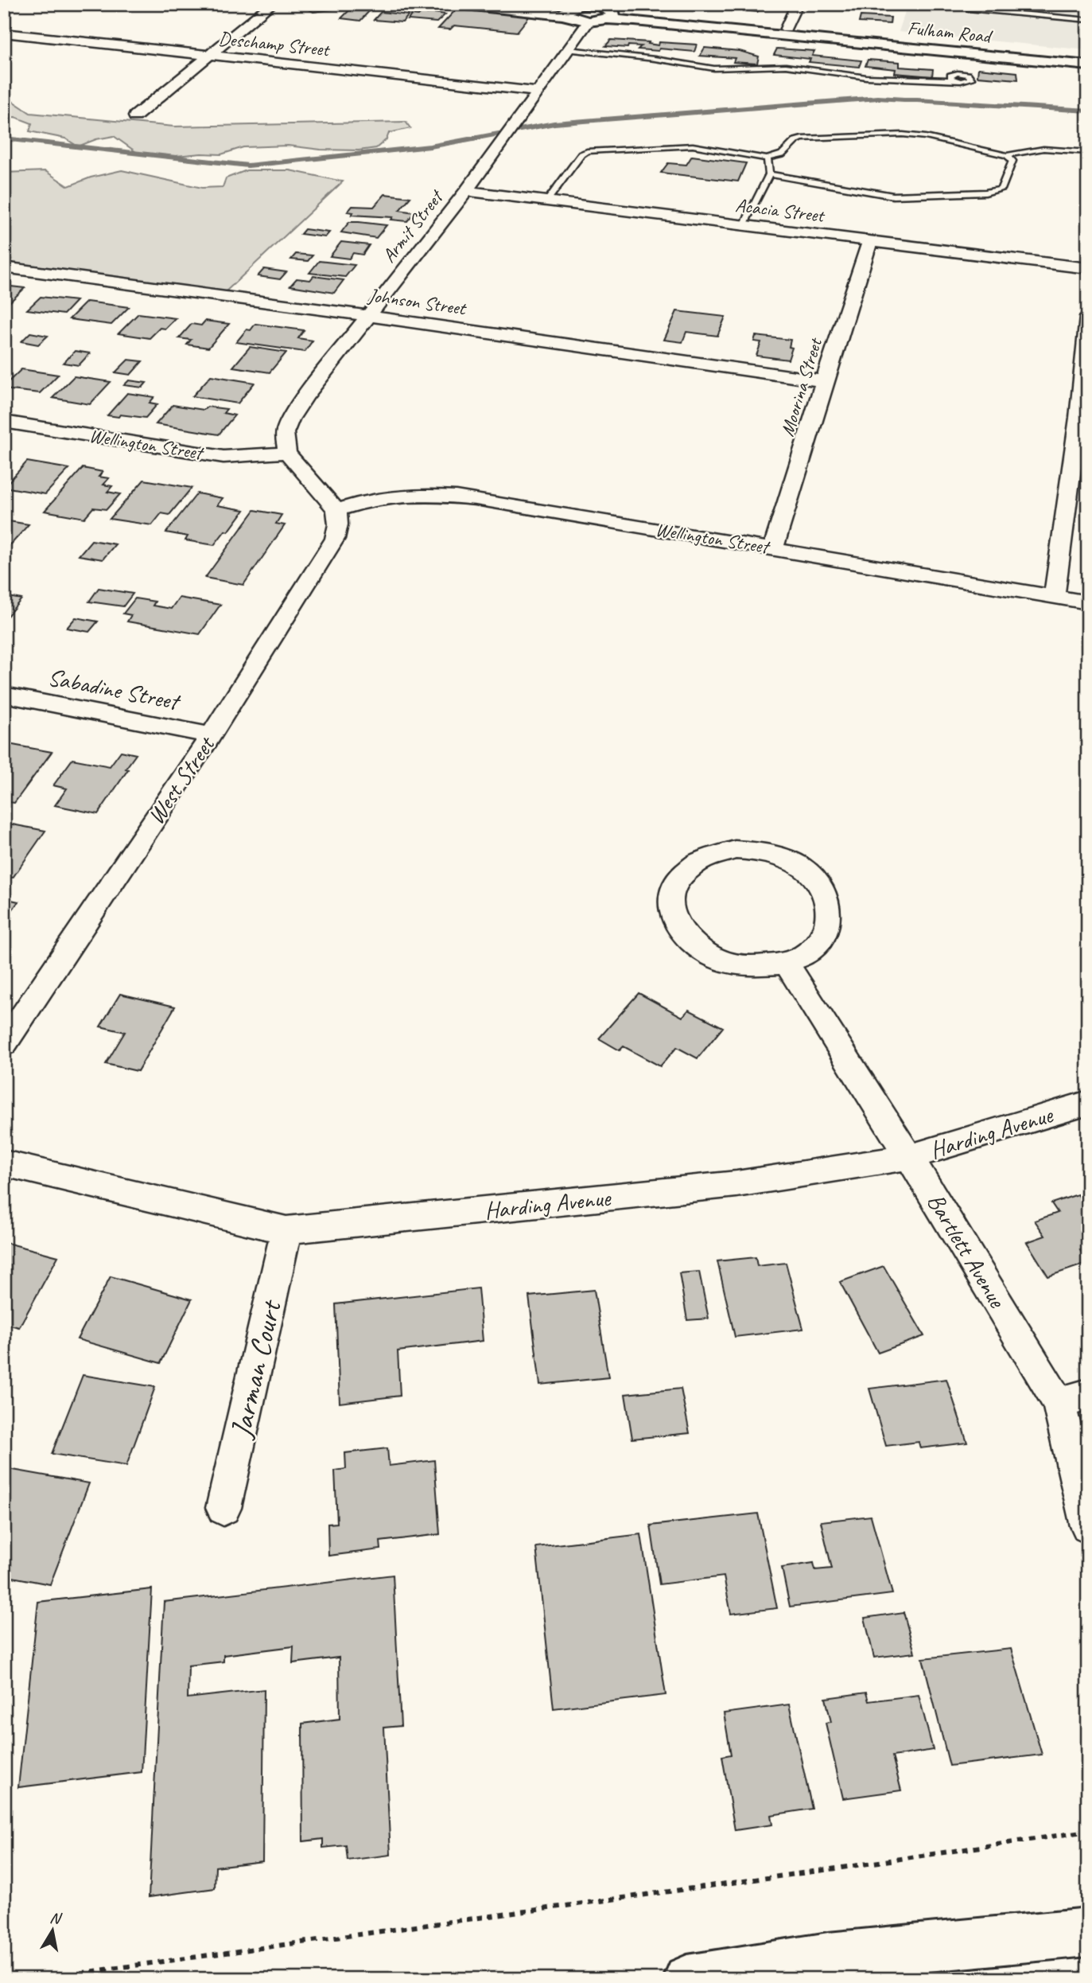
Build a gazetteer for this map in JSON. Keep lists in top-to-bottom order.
{
  "streets": {
    "street": [
      "Fulham Road",
      "Deschamp Street",
      "Acacia Street",
      "Armit Street",
      "Johnson Street",
      "Moorina Street",
      "Wellington Street",
      "Sabadine Street",
      "West Street",
      "Harding Avenue",
      "Bartlett Avenue",
      "Jarman Court"
    ]
  },
  "crossings": [
    ["Deschamp Street", "Armit Street"],
    ["Acacia Street", "Armit Street"],
    ["Acacia Street", "Moorina Street"],
    ["Armit Street", "Johnson Street"],
    ["Armit Street", "Wellington Street"],
    ["Johnson Street", "Moorina Street"],
    ["Moorina Street", "Wellington Street"],
    ["Wellington Street", "West Street"],
    ["Sabadine Street", "West Street"],
    ["Harding Avenue", "Bartlett Avenue"],
    ["Harding Avenue", "Jarman Court"]
  ],
  "north": "top"
}
